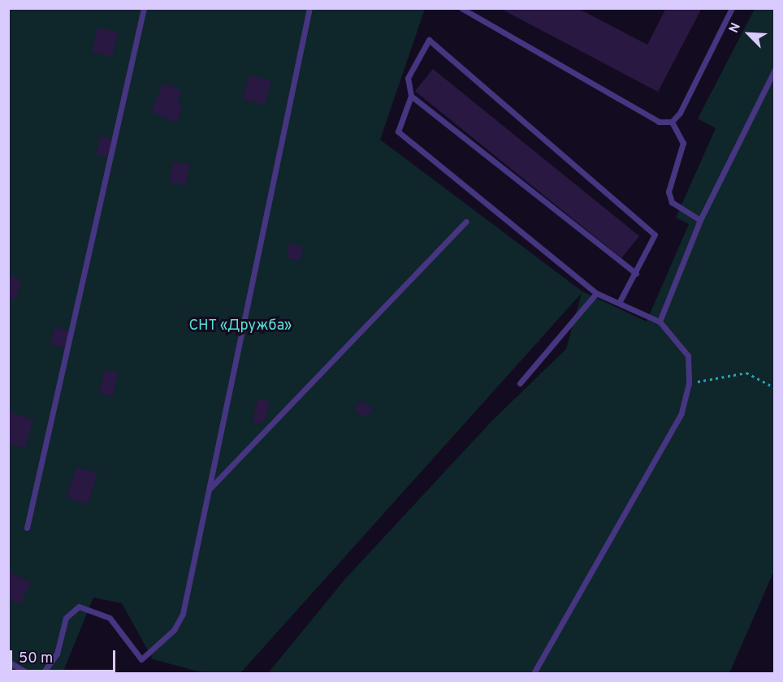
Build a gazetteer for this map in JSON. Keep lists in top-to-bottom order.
{
  "parks": ["СНТ «Дружба»"],
  "scale_bar": "50 m",
  "north": "top left"
}
